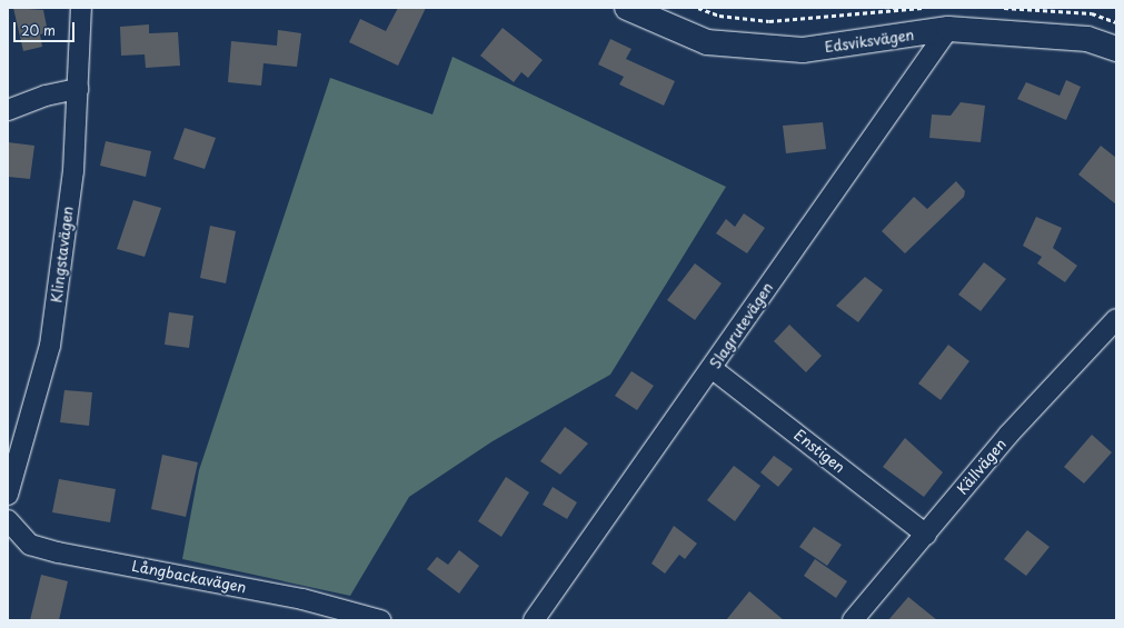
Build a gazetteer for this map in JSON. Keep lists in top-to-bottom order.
{
  "streets": {
    "street": [
      "Edsviksvägen",
      "Klingstavägen",
      "Slagrutevägen",
      "Enstigen",
      "Källvägen",
      "Långbackavägen"
    ]
  },
  "crossings": [
    ["Edsviksvägen", "Slagrutevägen"],
    ["Slagrutevägen", "Enstigen"],
    ["Enstigen", "Källvägen"]
  ],
  "scale_bar": "20 m"
}
